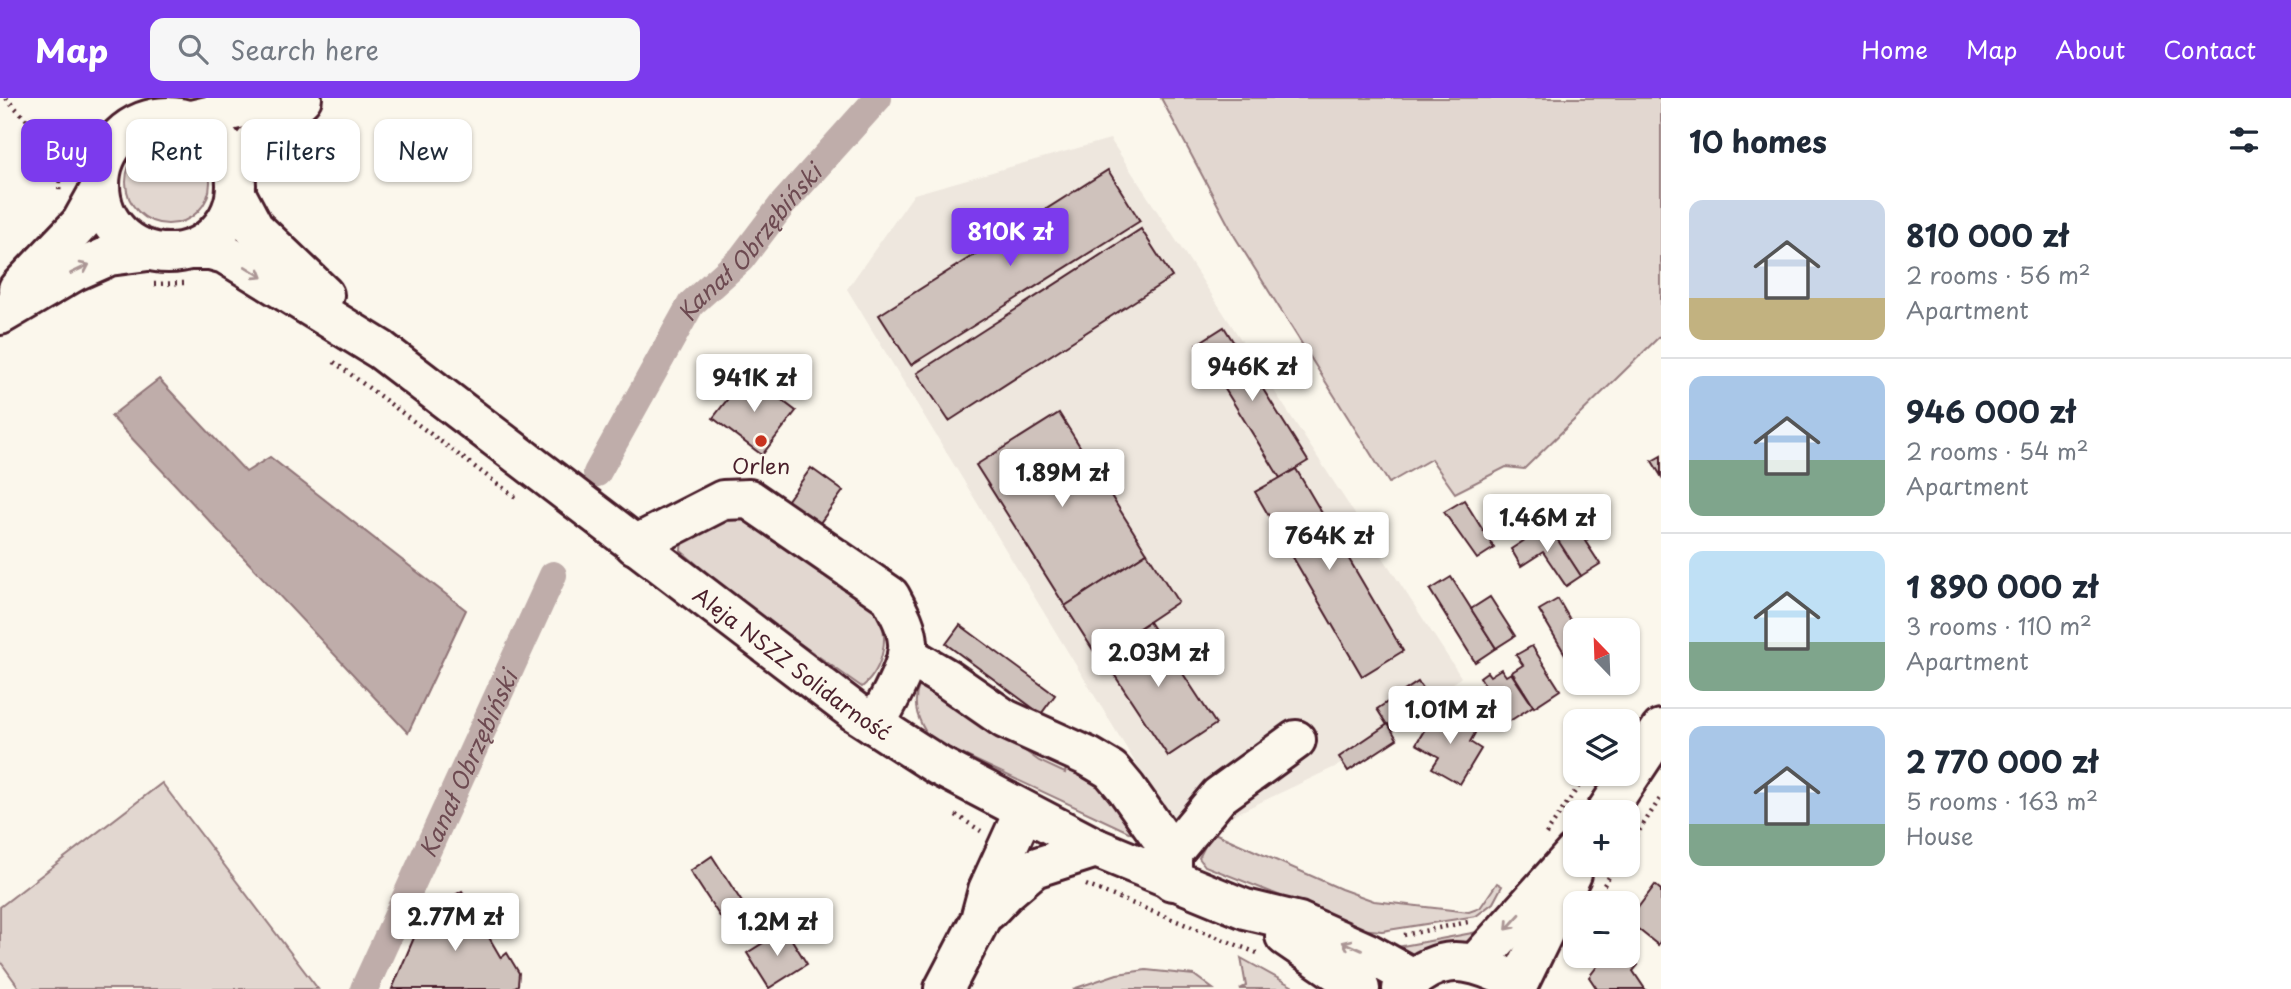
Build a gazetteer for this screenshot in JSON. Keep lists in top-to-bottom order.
{
  "streets": {
    "street": ["Aleja NSZZ Solidarność"]
  },
  "water": ["Kanał Obrzębiński"],
  "places": ["Orlen"],
  "north": "top left",
  "page": {
    "header": "Map",
    "search": "Search here",
    "nav": [
      "Home",
      "Map",
      "About",
      "Contact"
    ],
    "heading": "10 homes",
    "chip": [
      "Buy",
      "Rent",
      "Filters",
      "New"
    ],
    "list": [
      {
        "name": "810 000 zł",
        "note": "2 rooms · 56 m² · Apartment"
      },
      {
        "name": "946 000 zł",
        "note": "2 rooms · 54 m² · Apartment"
      },
      {
        "name": "1 890 000 zł",
        "note": "3 rooms · 110 m² · Apartment"
      },
      {
        "name": "2 770 000 zł",
        "note": "5 rooms · 163 m² · House"
      }
    ],
    "price": [
      "810K zł",
      "946K zł",
      "941K zł",
      "1.89M zł",
      "1.46M zł",
      "764K zł",
      "2.03M zł",
      "1.01M zł",
      "2.77M zł",
      "1.2M zł"
    ],
    "map_buttons": ["+", "−"]
  }
}
